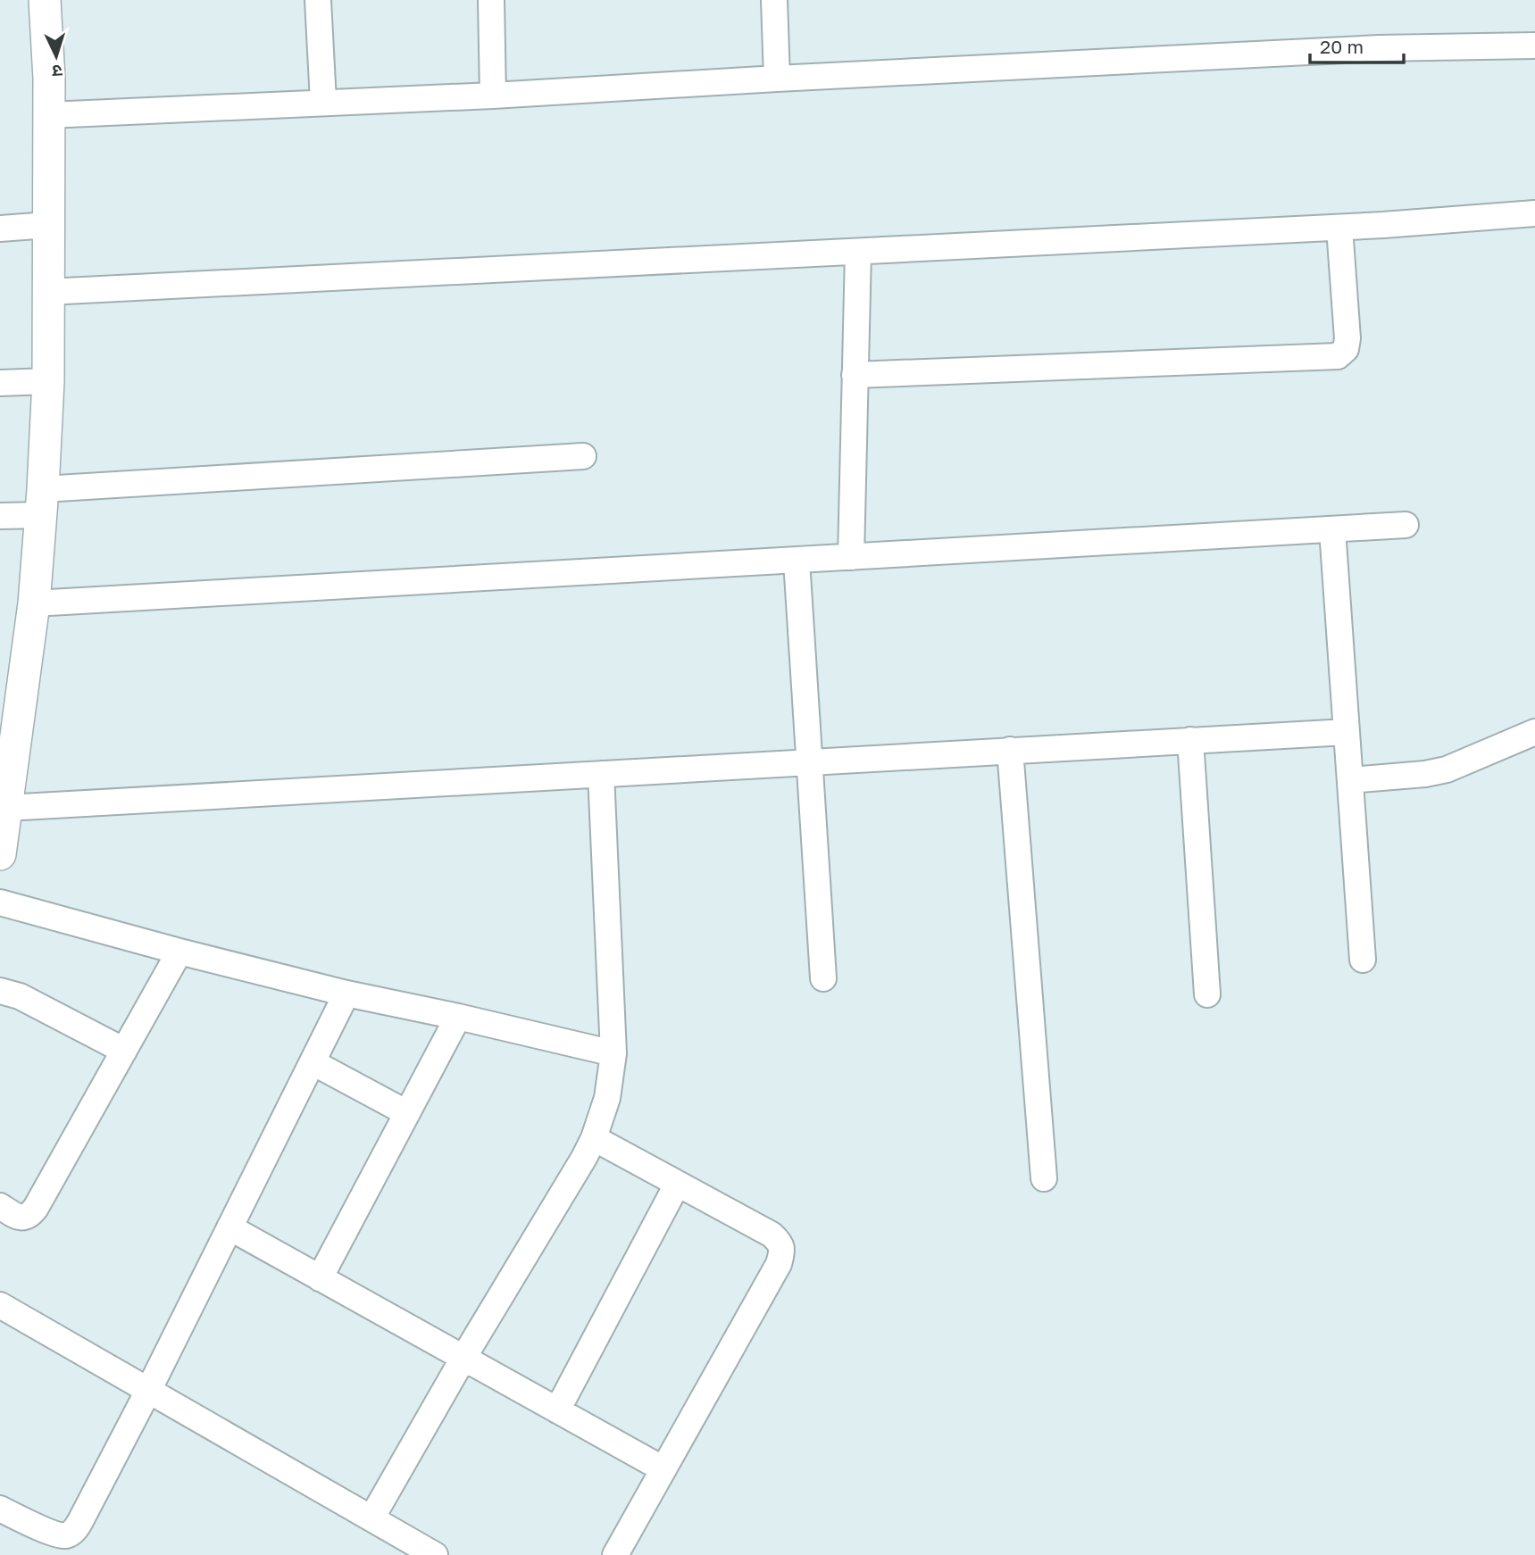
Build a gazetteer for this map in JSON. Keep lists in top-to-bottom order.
{
  "scale_bar": "20 m",
  "north": "bottom"
}
